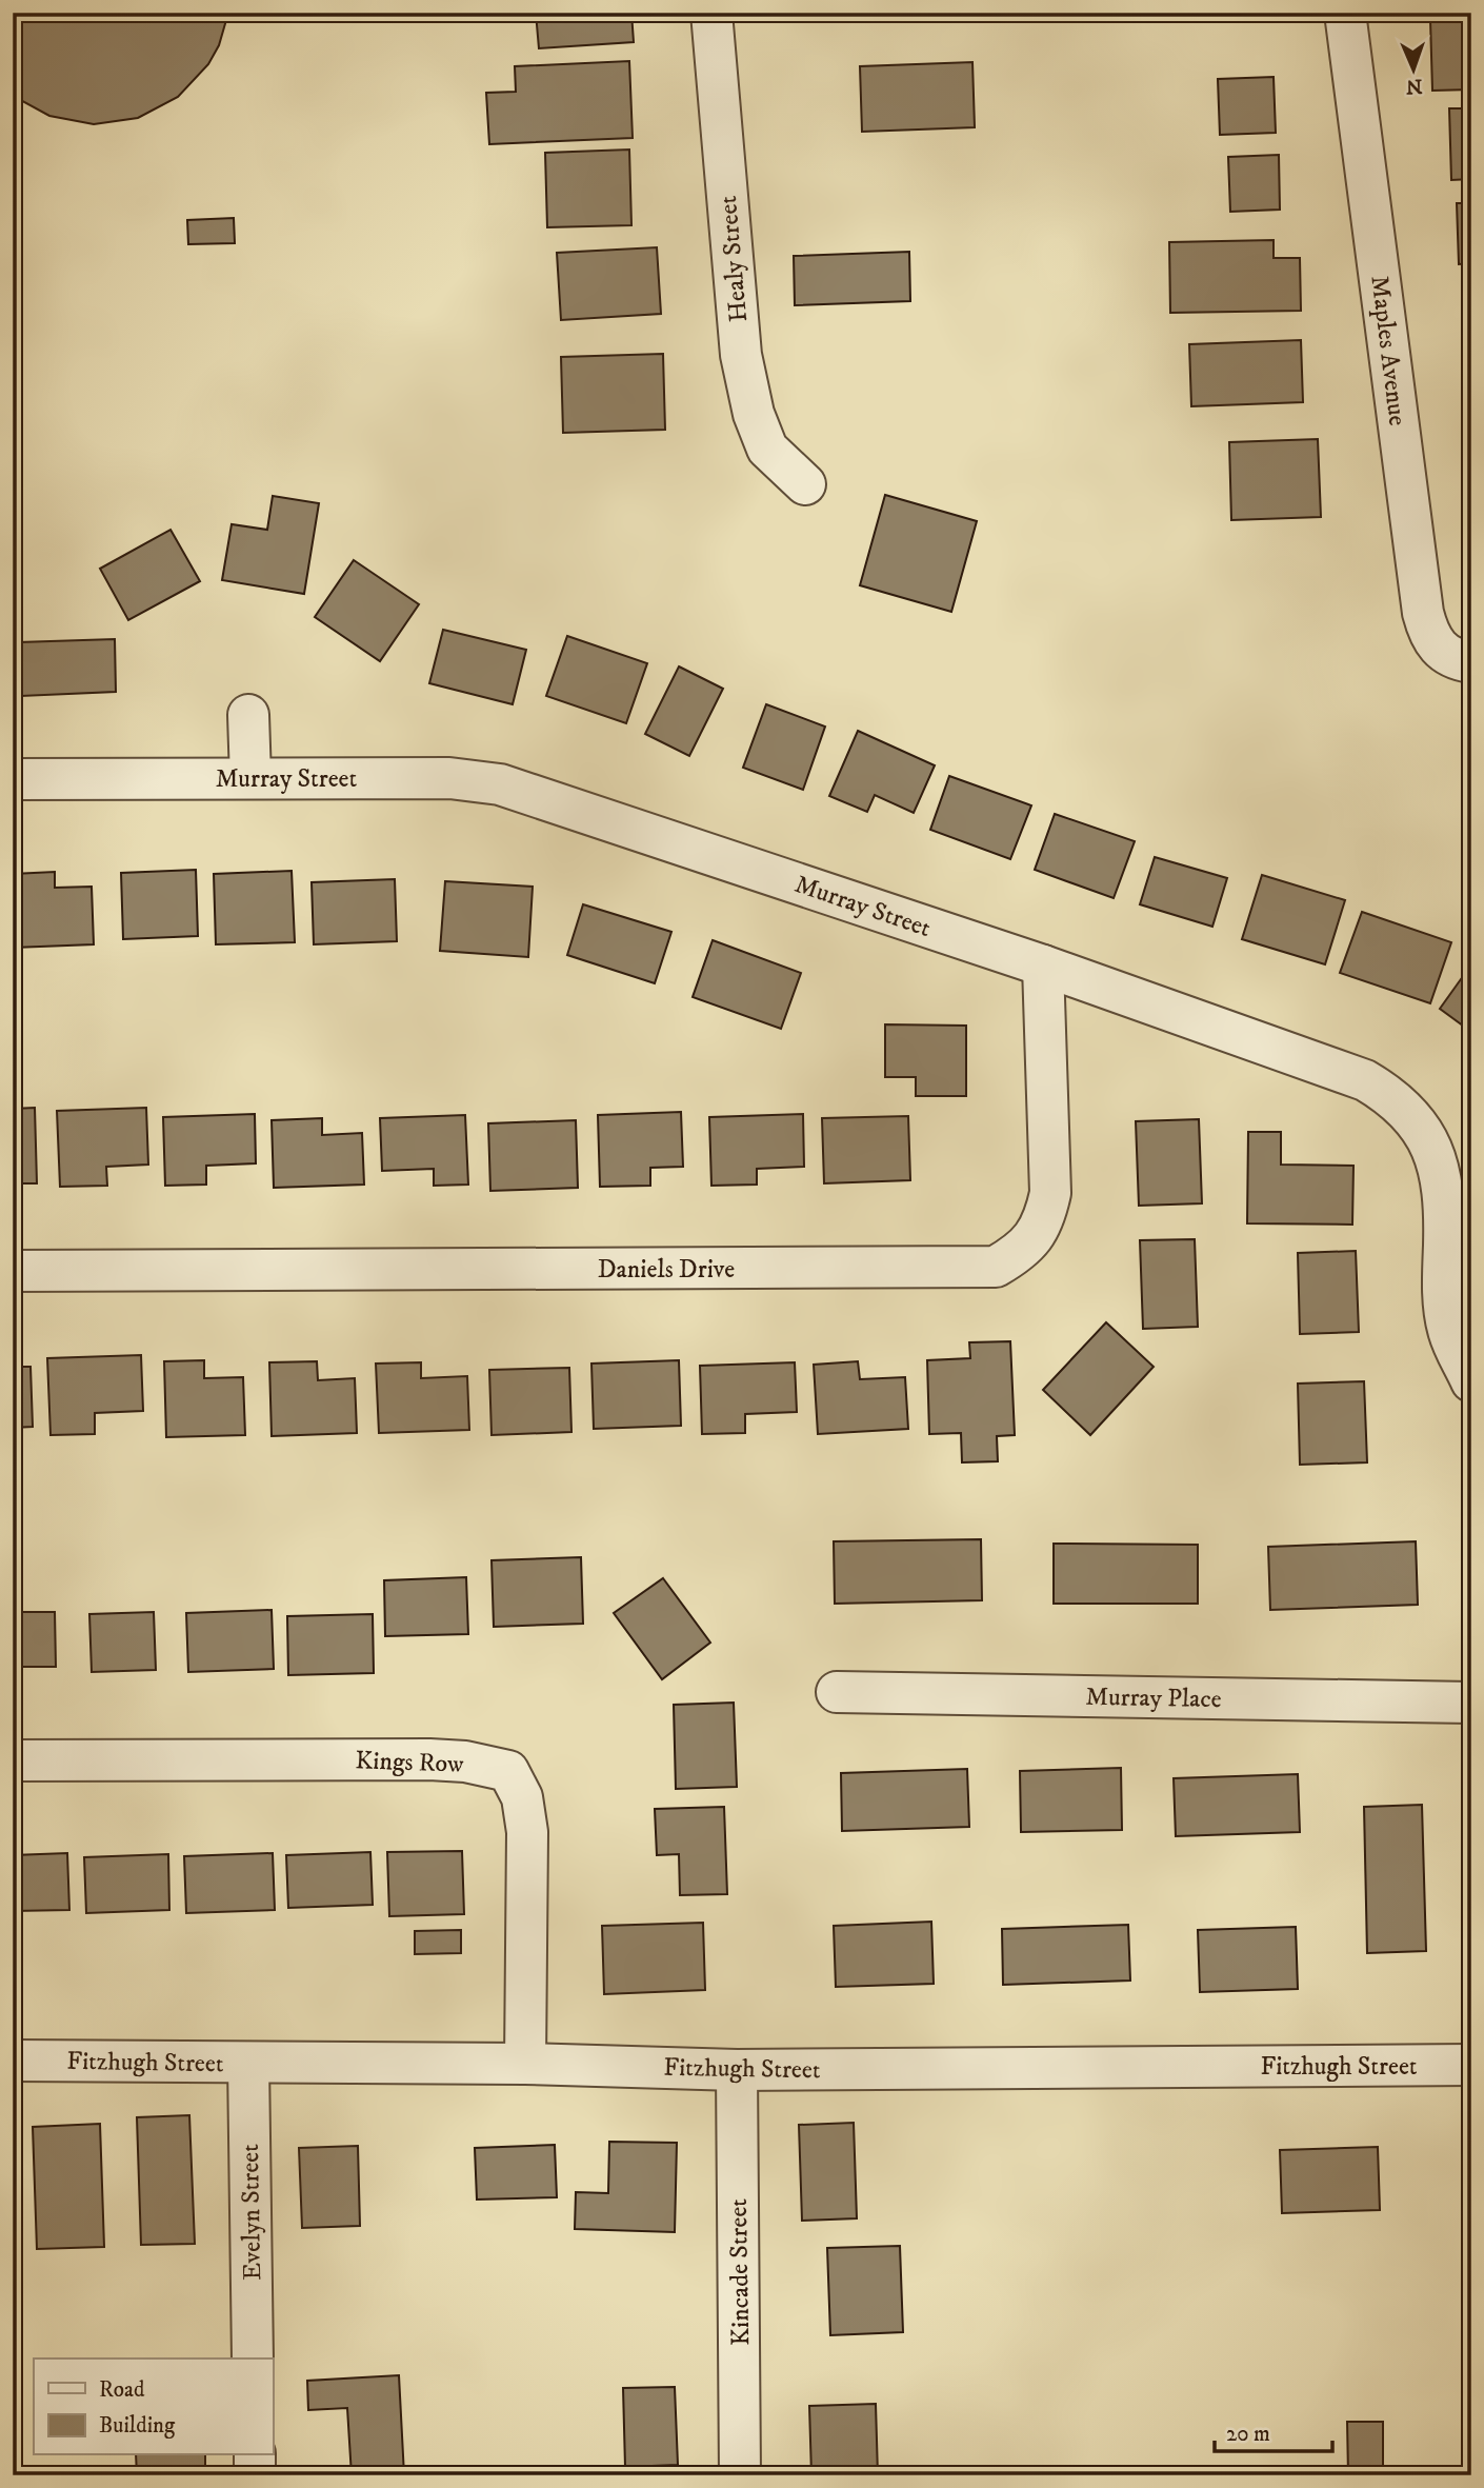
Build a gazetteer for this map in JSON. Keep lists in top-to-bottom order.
{
  "streets": {
    "street": [
      "Healy Street",
      "Maples Avenue",
      "Murray Street",
      "Daniels Drive",
      "Murray Place",
      "Kings Row",
      "Fitzhugh Street",
      "Evelyn Street",
      "Kincade Street"
    ]
  },
  "crossings": [
    ["Murray Street", "Daniels Drive"],
    ["Kings Row", "Fitzhugh Street"],
    ["Fitzhugh Street", "Evelyn Street"],
    ["Fitzhugh Street", "Kincade Street"]
  ],
  "legend": ["Road", "Building"],
  "scale_bar": "20 m",
  "north": "bottom"
}
